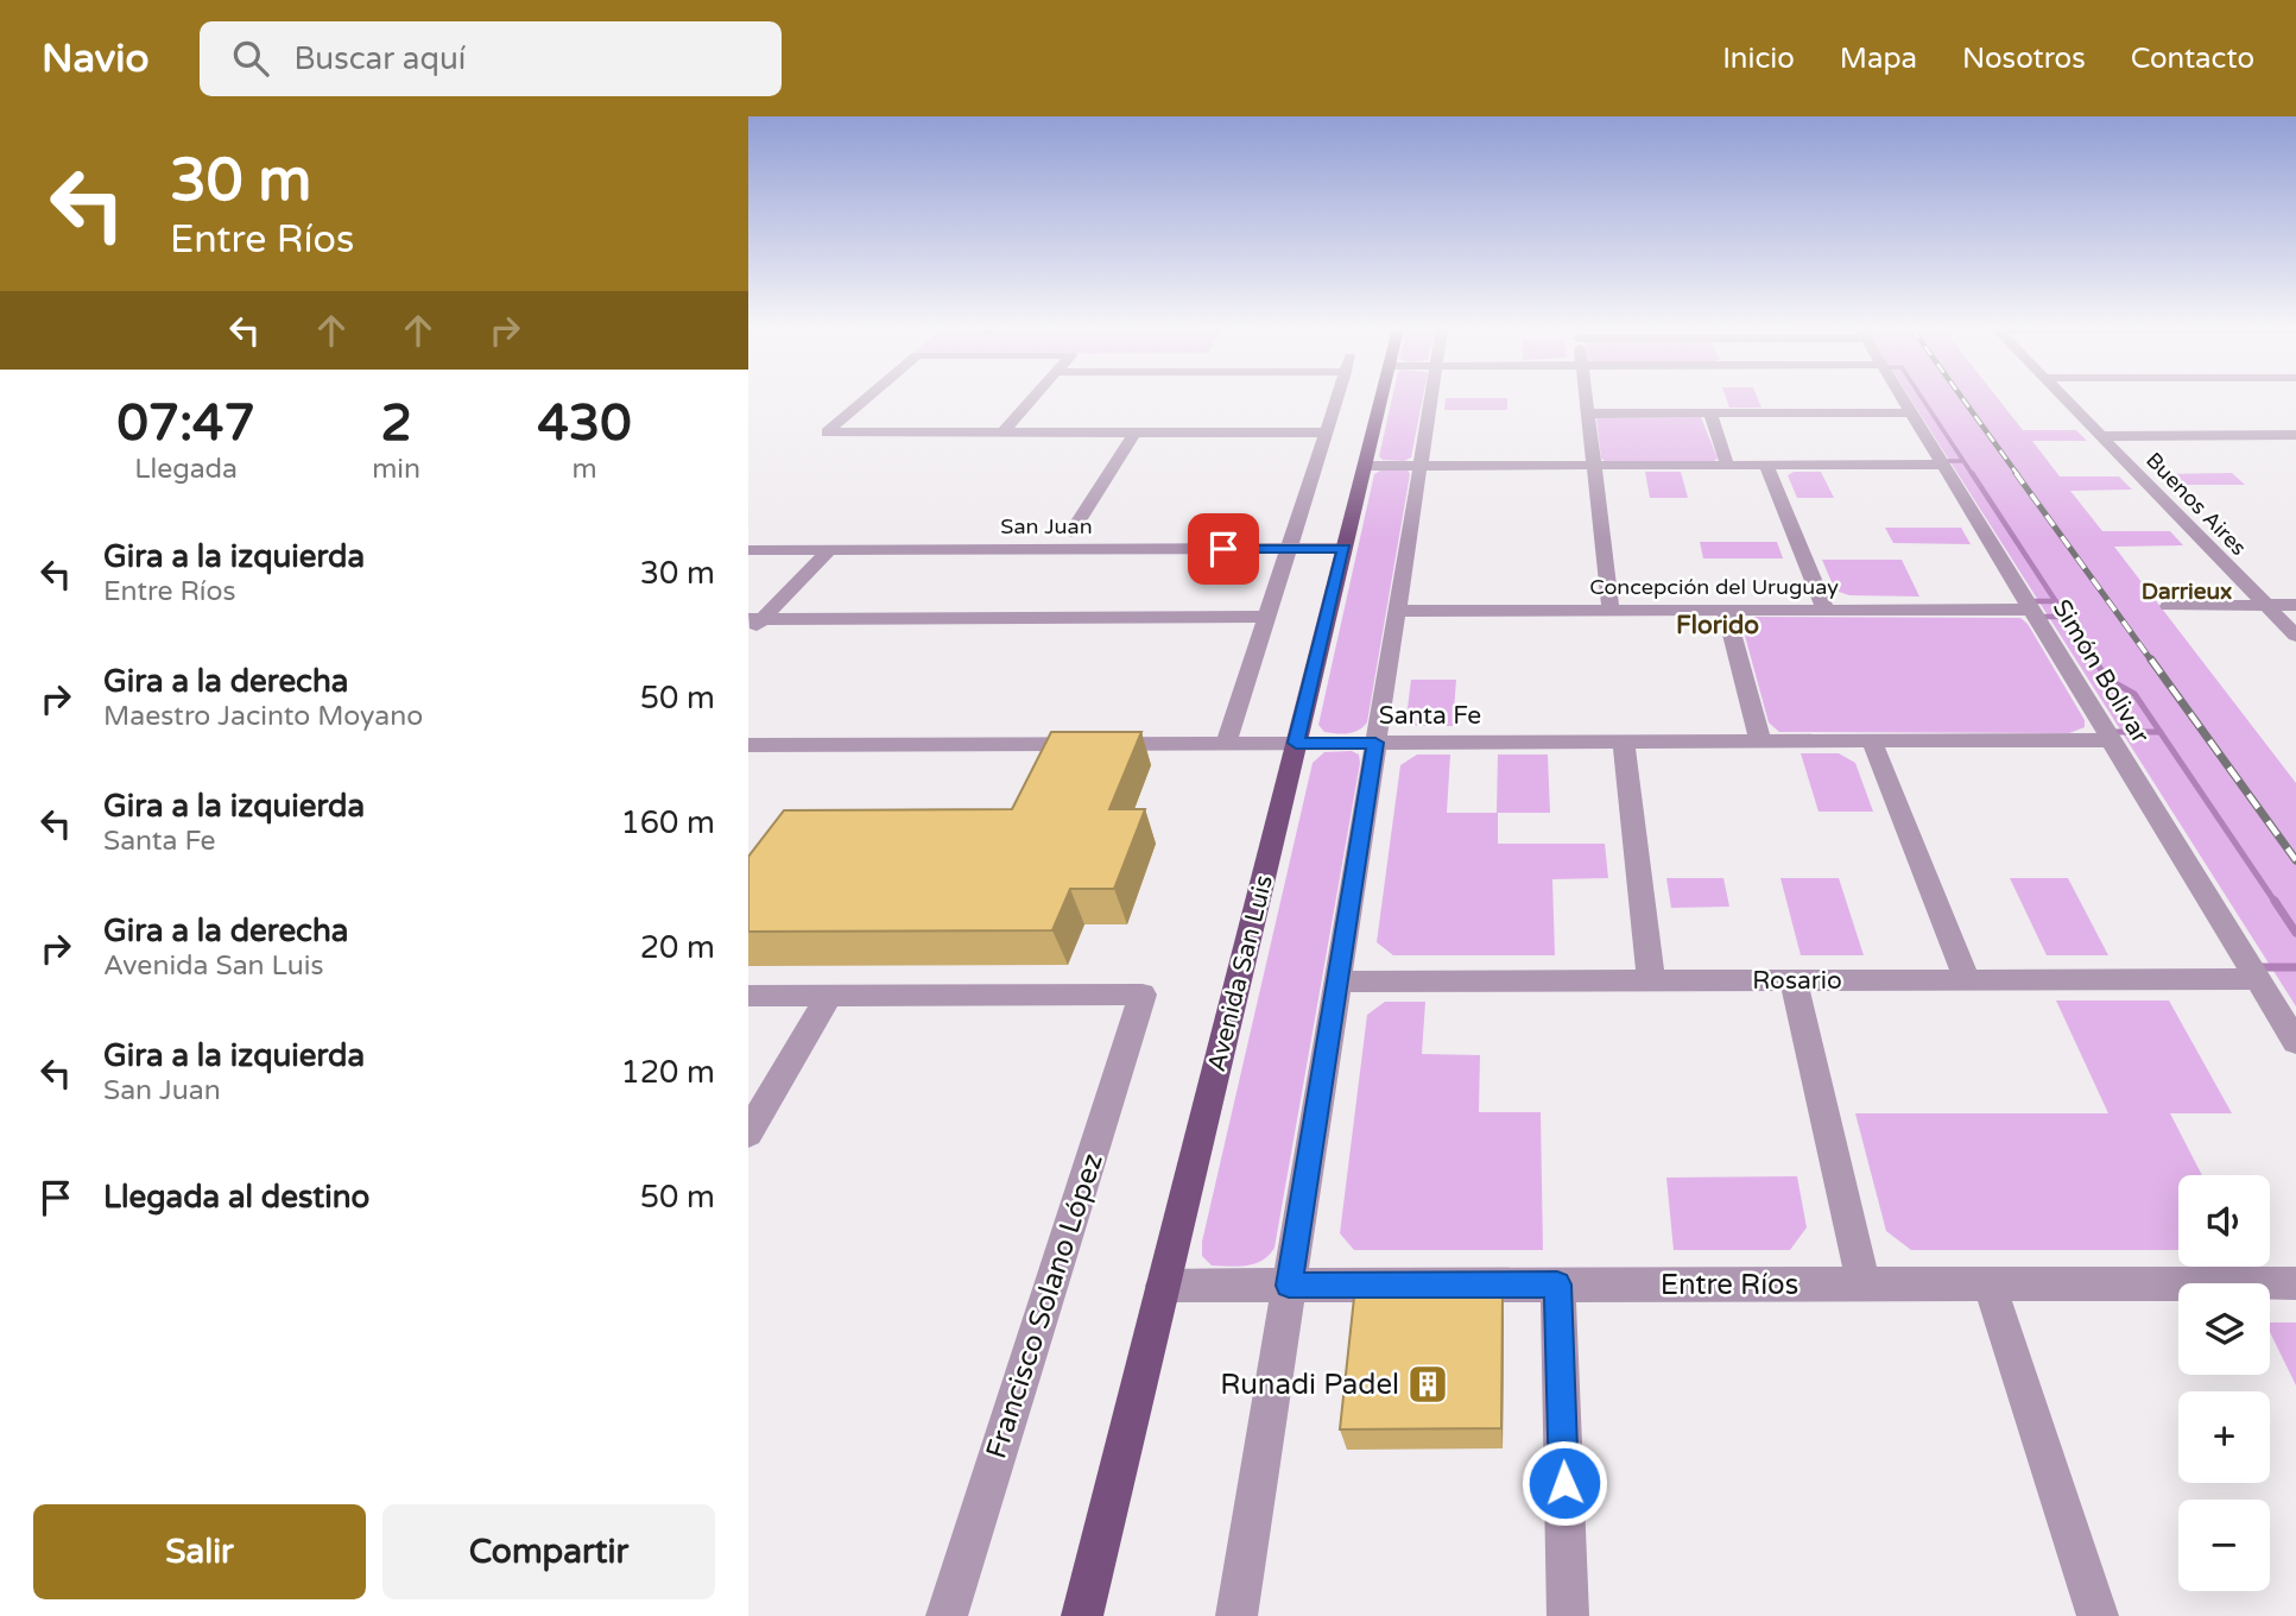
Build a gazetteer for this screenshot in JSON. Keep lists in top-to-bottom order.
{
  "streets": {
    "main road": ["Avenida San Luis"],
    "street": [
      "Buenos Aires",
      "San Juan",
      "Concepción del Uruguay",
      "Simón Bolivar",
      "Santa Fe",
      "Rosario",
      "Entre Ríos",
      "Francisco Solano López"
    ]
  },
  "crossings": [
    ["San Juan", "Avenida San Luis"],
    ["Concepción del Uruguay", "Simón Bolivar"],
    ["Simón Bolivar", "Santa Fe"],
    ["Simón Bolivar", "Rosario"],
    ["Santa Fe", "Avenida San Luis"],
    ["Avenida San Luis", "Entre Ríos"]
  ],
  "districts": ["Darrieux", "Florido"],
  "places": {
    "building": ["Runadi Padel"]
  },
  "page": {
    "header": "Navio",
    "search": "Buscar aquí",
    "nav": [
      "Inicio",
      "Mapa",
      "Nosotros",
      "Contacto"
    ],
    "turn": ["30 m", "Entre Ríos"],
    "eta": [
      "07:47",
      "Llegada",
      "2",
      "min",
      "430",
      "m"
    ],
    "list": [
      {
        "name": "Gira a la izquierda",
        "note": "Entre Ríos",
        "value": "30 m"
      },
      {
        "name": "Gira a la derecha",
        "note": "Maestro Jacinto Moyano",
        "value": "50 m"
      },
      {
        "name": "Gira a la izquierda",
        "note": "Santa Fe",
        "value": "160 m"
      },
      {
        "name": "Gira a la derecha",
        "note": "Avenida San Luis",
        "value": "20 m"
      },
      {
        "name": "Gira a la izquierda",
        "note": "San Juan",
        "value": "120 m"
      },
      {
        "name": "Llegada al destino",
        "value": "50 m"
      }
    ],
    "map_buttons": ["+", "−"],
    "buttons": ["Salir", "Compartir"]
  }
}
